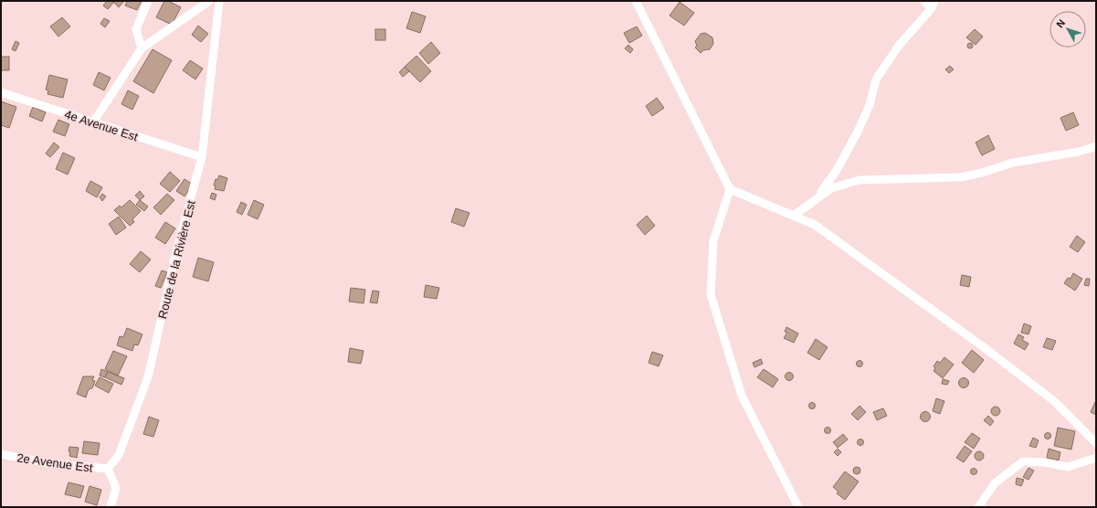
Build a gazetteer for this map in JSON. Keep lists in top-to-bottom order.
{
  "streets": {
    "street": ["4e Avenue Est", "Route de la Rivière Est", "2e Avenue Est"]
  },
  "crossings": [
    ["4e Avenue Est", "Route de la Rivière Est"],
    ["Route de la Rivière Est", "2e Avenue Est"]
  ],
  "north": "top left"
}
